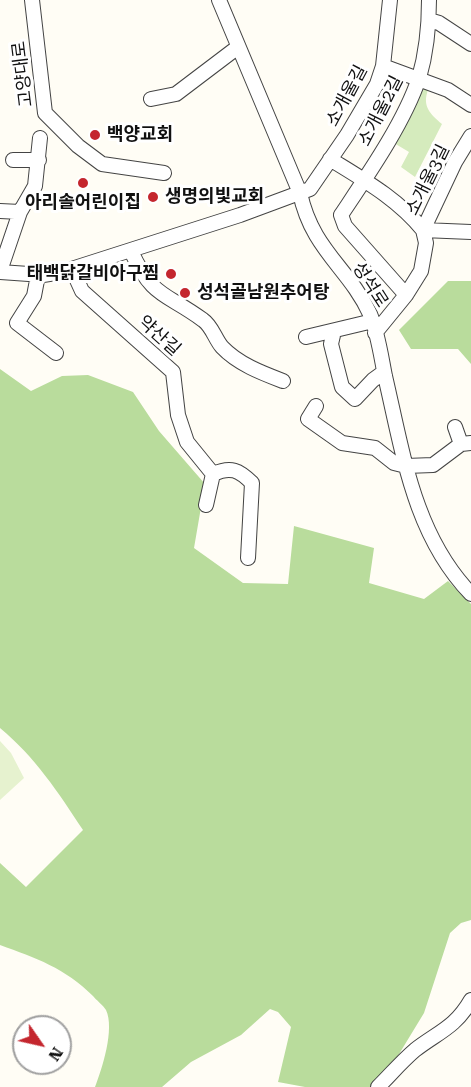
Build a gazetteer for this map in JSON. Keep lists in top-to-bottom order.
{
  "streets": {
    "street": [
      "고양대로",
      "소개울길",
      "소개울2길",
      "소개울3길",
      "성석로",
      "약산길"
    ]
  },
  "crossings": [
    ["소개울길", "성석로"],
    ["소개울2길", "소개울3길"],
    ["소개울3길", "성석로"]
  ],
  "places": [
    "백양교회",
    "아리솔어린이집",
    "생명의빛교회",
    "태백닭갈비아구찜",
    "성석골남원추어탕"
  ],
  "north": "bottom right"
}
